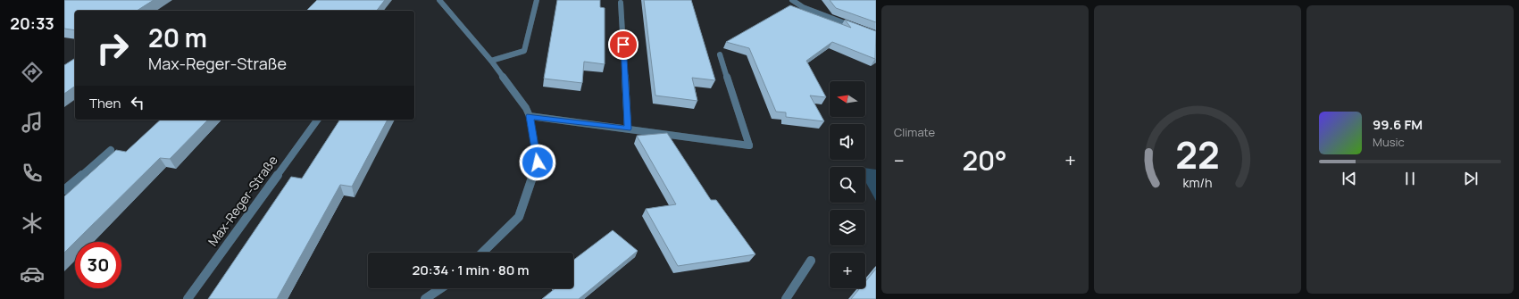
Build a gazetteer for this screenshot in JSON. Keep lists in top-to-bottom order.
{
  "streets": {
    "street": ["Max-Reger-Straße"]
  },
  "north": "left",
  "page": {
    "tabs": "20:33",
    "tile": "Climate",
    "turn": ["20 m", "Max-Reger-Straße"],
    "map_buttons": "+",
    "then": "Then",
    "song": ["99.6 FM", "Music"],
    "heat": ["−", "20°", "+"],
    "limit": "30",
    "trip": "20:34 · 1 min · 80 m",
    "gauge": ["22", "km/h"]
  }
}
